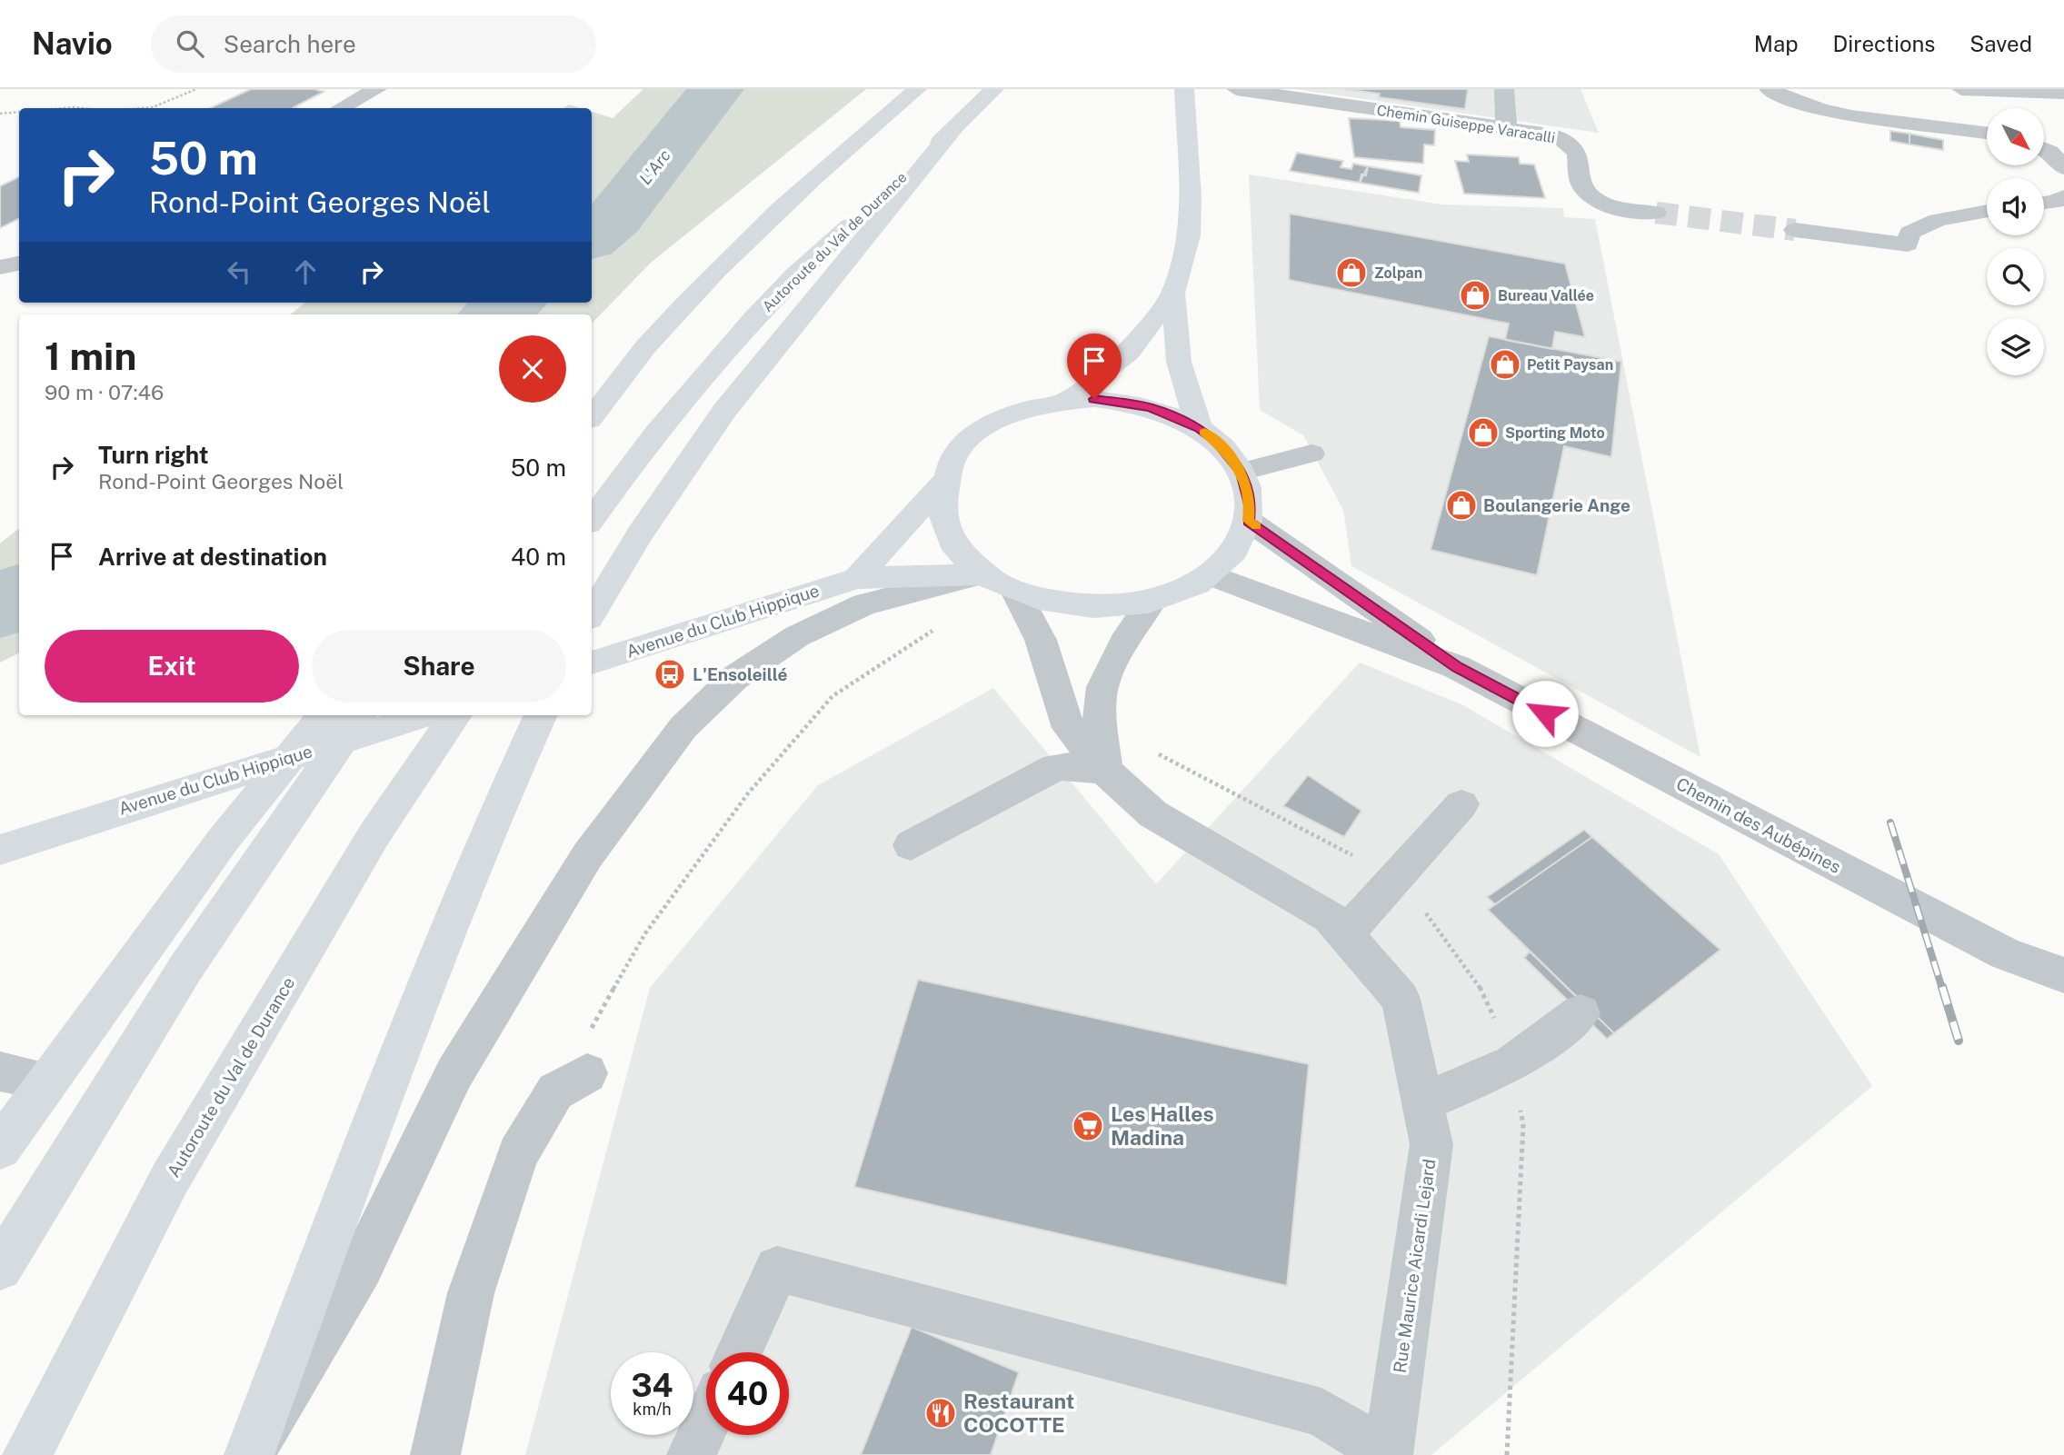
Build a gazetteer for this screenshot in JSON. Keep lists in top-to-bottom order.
{
  "streets": {
    "main road": ["Autoroute du Val de Durance", "Avenue du Club Hippique"],
    "street": ["Chemin Guiseppe Varacalli", "Chemin des Aubépines", "Rue Maurice Aicardi Lejard"]
  },
  "crossings": [
    ["Avenue du Club Hippique", "Rue Maurice Aicardi Lejard"]
  ],
  "water": ["L'Arc"],
  "places": {
    "shop": [
      "Zolpan",
      "Bureau Vallée",
      "Petit Paysan",
      "Sporting Moto",
      "Boulangerie Ange"
    ],
    "bus stop": ["L'Ensoleillé"],
    "supermarket": ["Les Halles Madina"],
    "restaurant": ["Restaurant COCOTTE"]
  },
  "north": "bottom right",
  "page": {
    "header": "Navio",
    "search": "Search here",
    "nav": ["Map", "Directions", "Saved"],
    "turn": ["50 m", "Rond-Point Georges Noël"],
    "heading": ["1 min", "90 m · 07:46"],
    "list": [
      {
        "name": "Turn right",
        "note": "Rond-Point Georges Noël",
        "value": "50 m"
      },
      {
        "name": "Arrive at destination",
        "value": "40 m"
      }
    ],
    "buttons": ["Exit", "Share"],
    "speed": "34 km/h",
    "limit": "40"
  }
}
